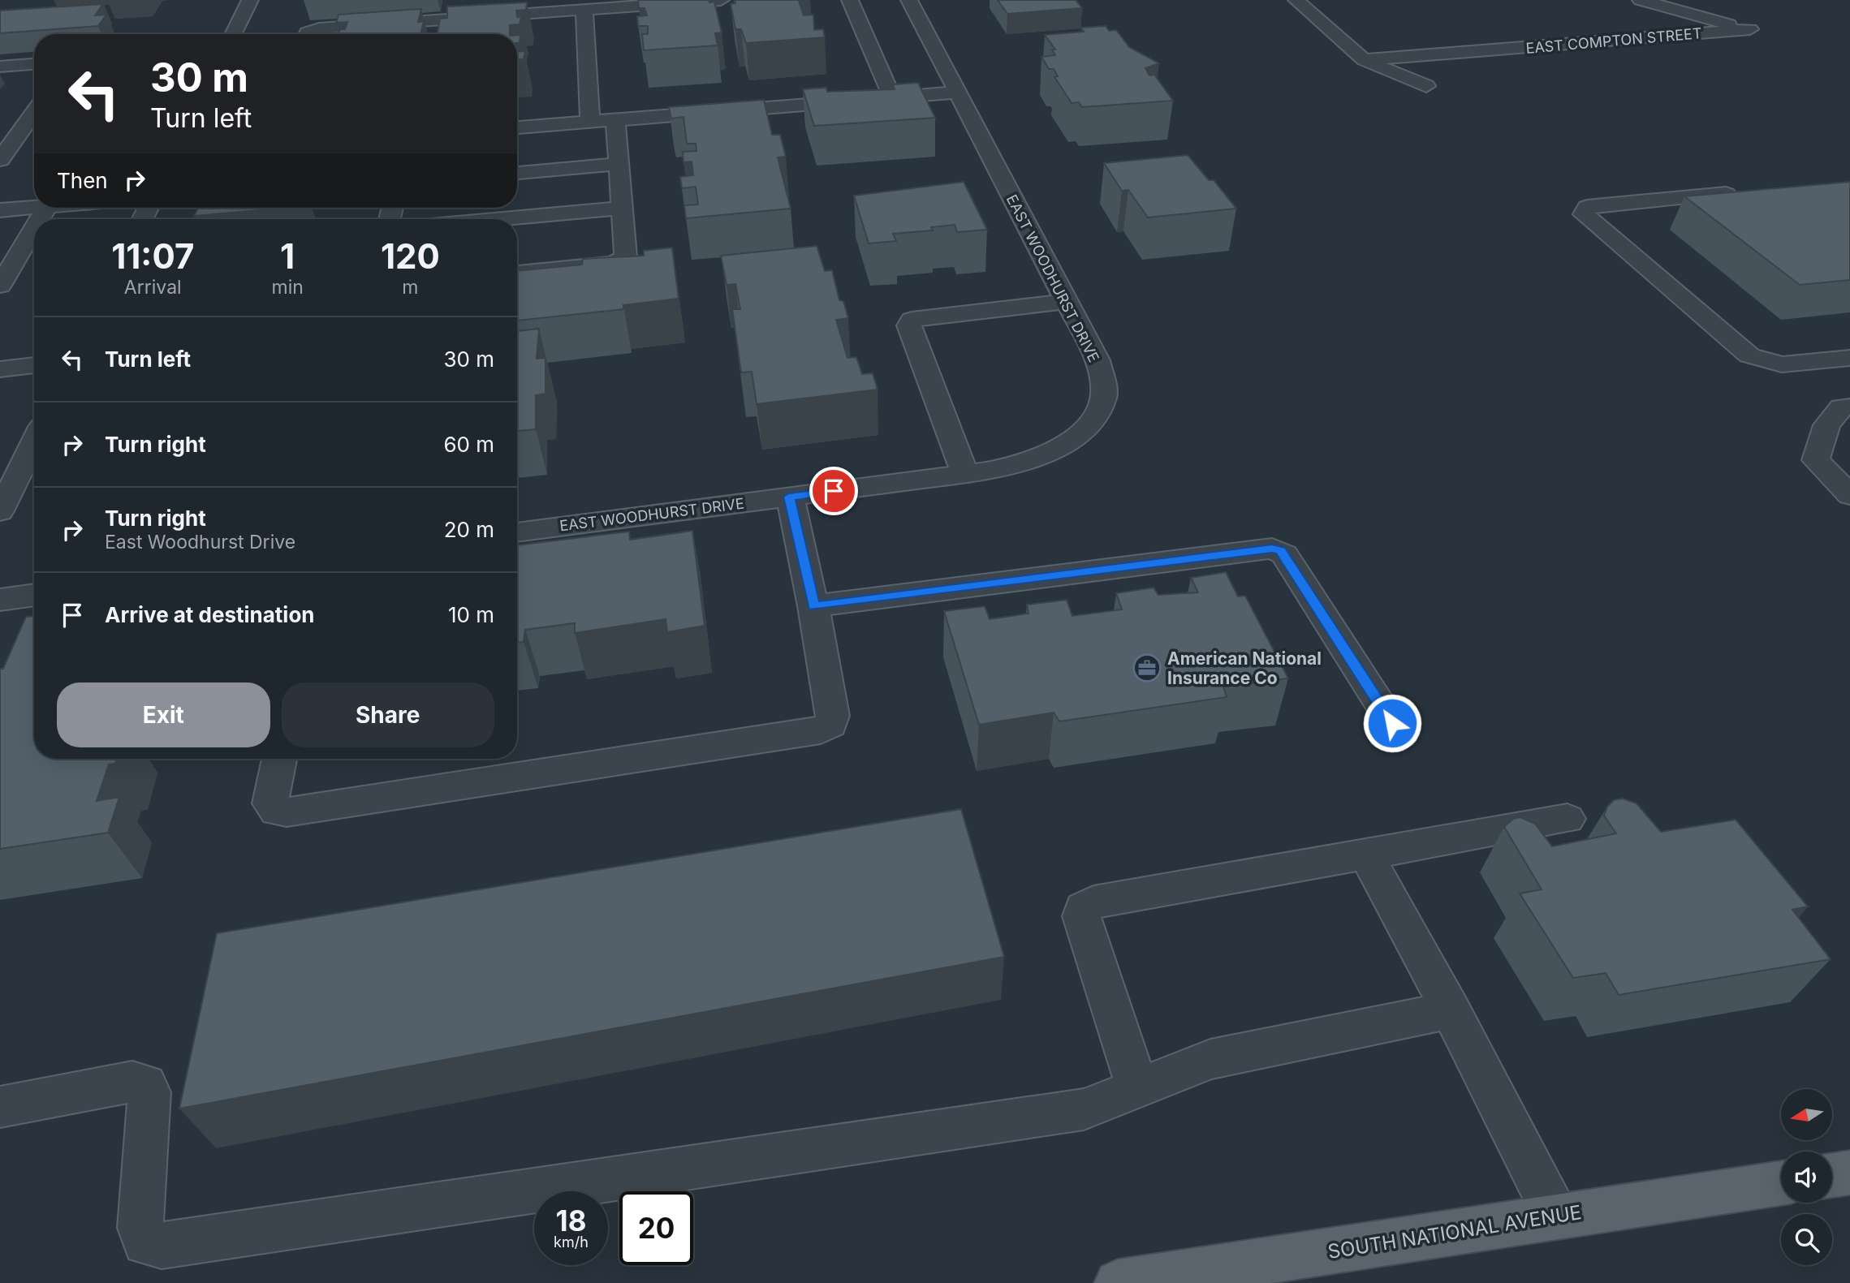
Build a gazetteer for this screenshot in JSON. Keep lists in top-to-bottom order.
{
  "streets": {
    "main road": ["SOUTH NATIONAL AVENUE"],
    "street": ["EAST COMPTON STREET", "EAST WOODHURST DRIVE"]
  },
  "places": {
    "office": ["American National Insurance Co"]
  },
  "north": "left",
  "page": {
    "turn": ["30 m", "Turn left"],
    "then": "Then",
    "eta": [
      "11:07",
      "Arrival",
      "1",
      "min",
      "120",
      "m"
    ],
    "list": [
      {
        "name": "Turn left",
        "value": "30 m"
      },
      {
        "name": "Turn right",
        "value": "60 m"
      },
      {
        "name": "Turn right",
        "note": "East Woodhurst Drive",
        "value": "20 m"
      },
      {
        "name": "Arrive at destination",
        "value": "10 m"
      }
    ],
    "buttons": ["Exit", "Share"],
    "speed": "18 km/h",
    "limit": "20"
  }
}
